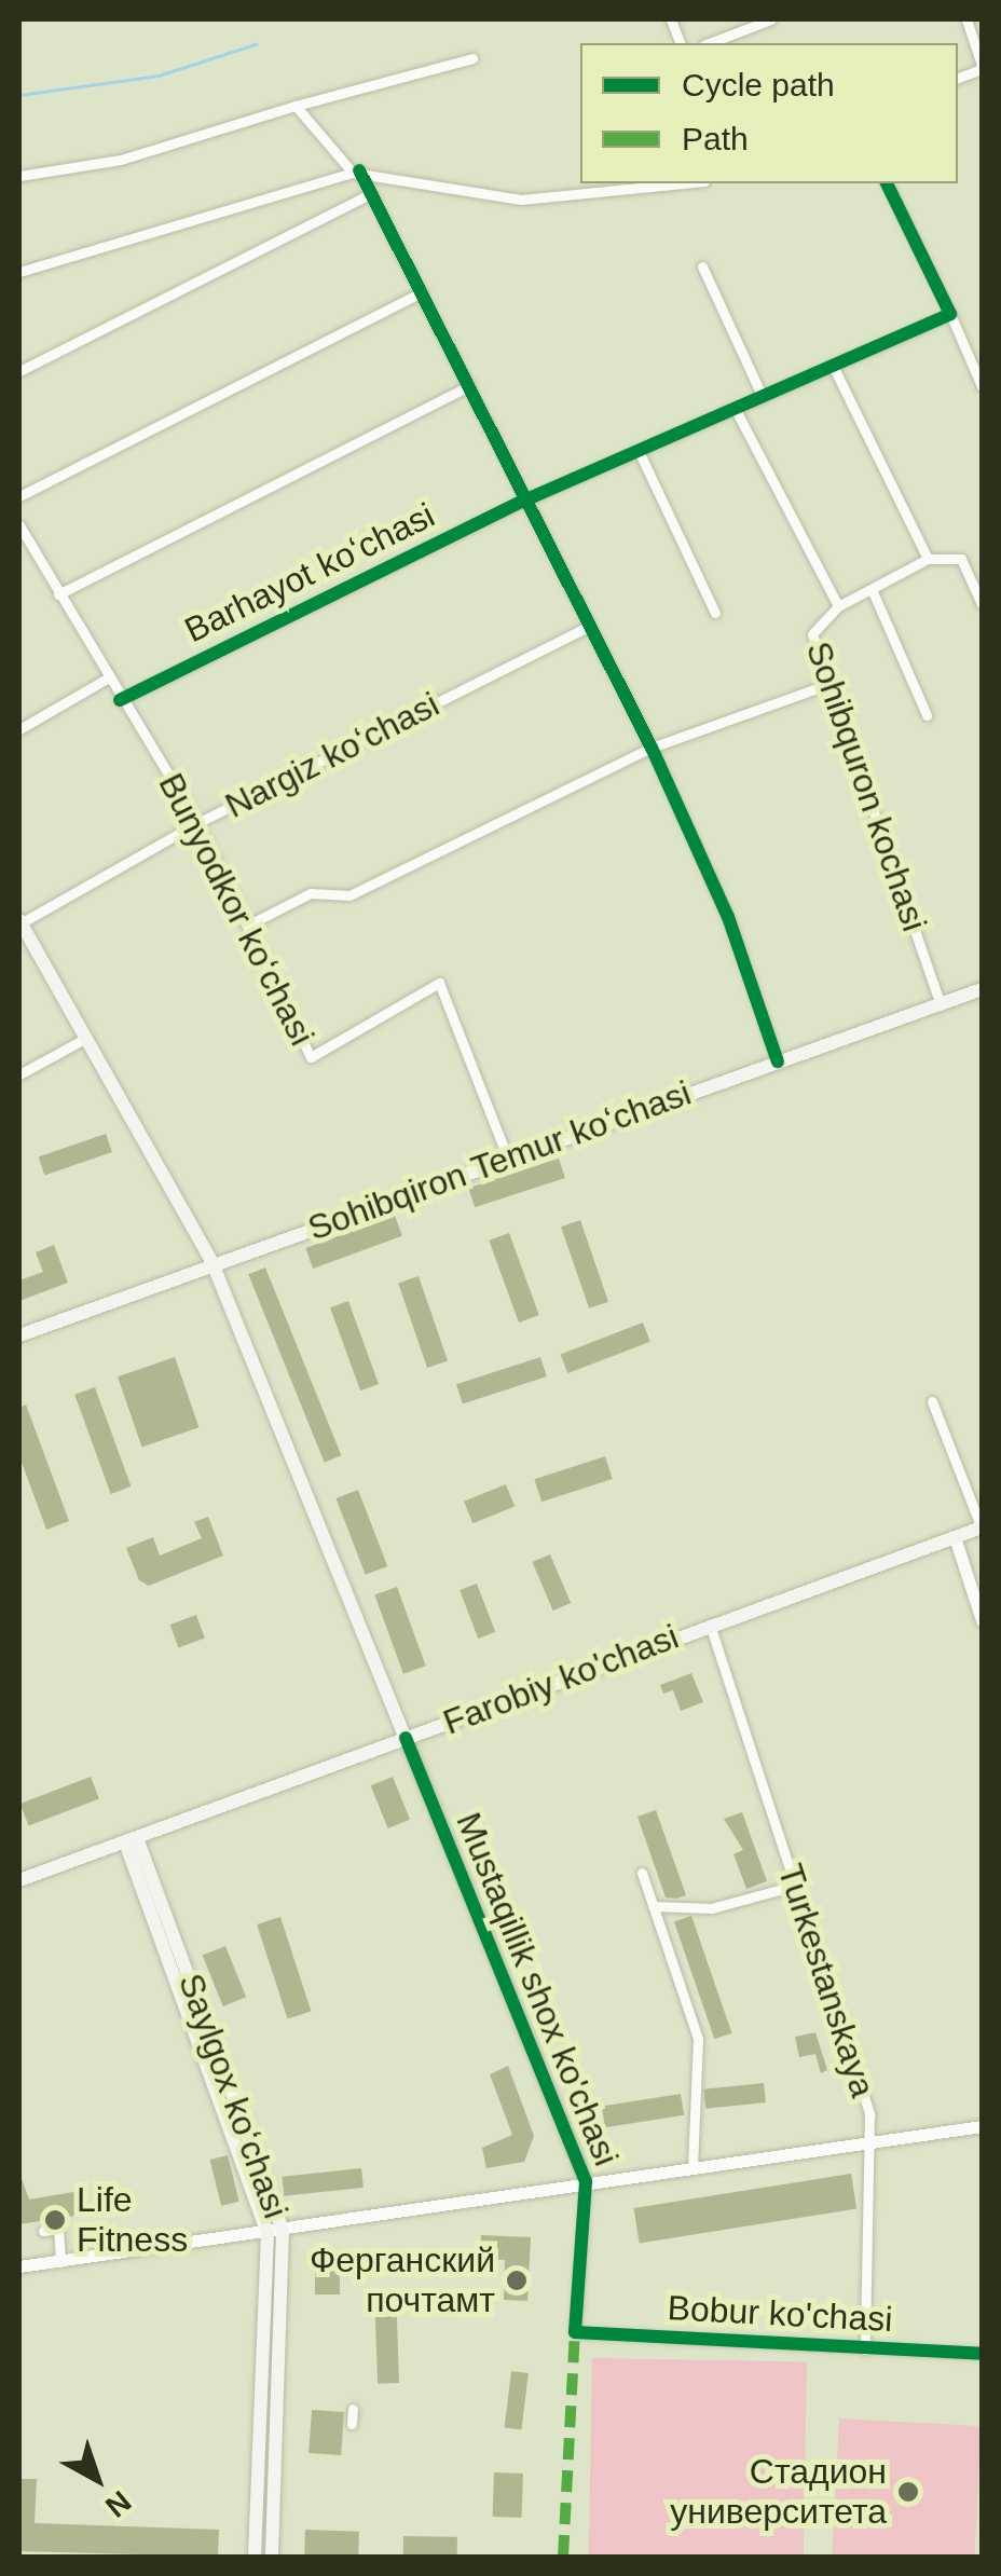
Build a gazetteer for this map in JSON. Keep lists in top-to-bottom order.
{
  "streets": {
    "main road": [
      "Sohibqiron Temur koʻchasi",
      "Farobiy ko'chasi",
      "Mustaqillik shox ko'chasi",
      "Saylgox koʻchasi"
    ],
    "street": [
      "Barhayot koʻchasi",
      "Nargiz koʻchasi",
      "Sohibquron kochasi",
      "Bunyodkor koʻchasi",
      "Turkestanskaya",
      "Bobur ko'chasi"
    ]
  },
  "crossings": [
    ["Barhayot koʻchasi", "Sohibquron kochasi"],
    ["Barhayot koʻchasi", "Bunyodkor koʻchasi"],
    ["Nargiz koʻchasi", "Bunyodkor koʻchasi"],
    ["Nargiz koʻchasi", "Mustaqillik shox ko'chasi"],
    ["Sohibquron kochasi", "Sohibqiron Temur koʻchasi"],
    ["Bunyodkor koʻchasi", "Sohibqiron Temur koʻchasi"],
    ["Sohibqiron Temur koʻchasi", "Mustaqillik shox ko'chasi"],
    ["Farobiy ko'chasi", "Turkestanskaya"],
    ["Farobiy ko'chasi", "Mustaqillik shox ko'chasi"],
    ["Farobiy ko'chasi", "Saylgox koʻchasi"],
    ["Turkestanskaya", "Bobur ko'chasi"],
    ["Mustaqillik shox ko'chasi", "Bobur ko'chasi"]
  ],
  "places": ["Life Fitness", "Ферганский почтамт", "Стадион университета"],
  "legend": ["Cycle path", "Path"],
  "north": "bottom right"
}
